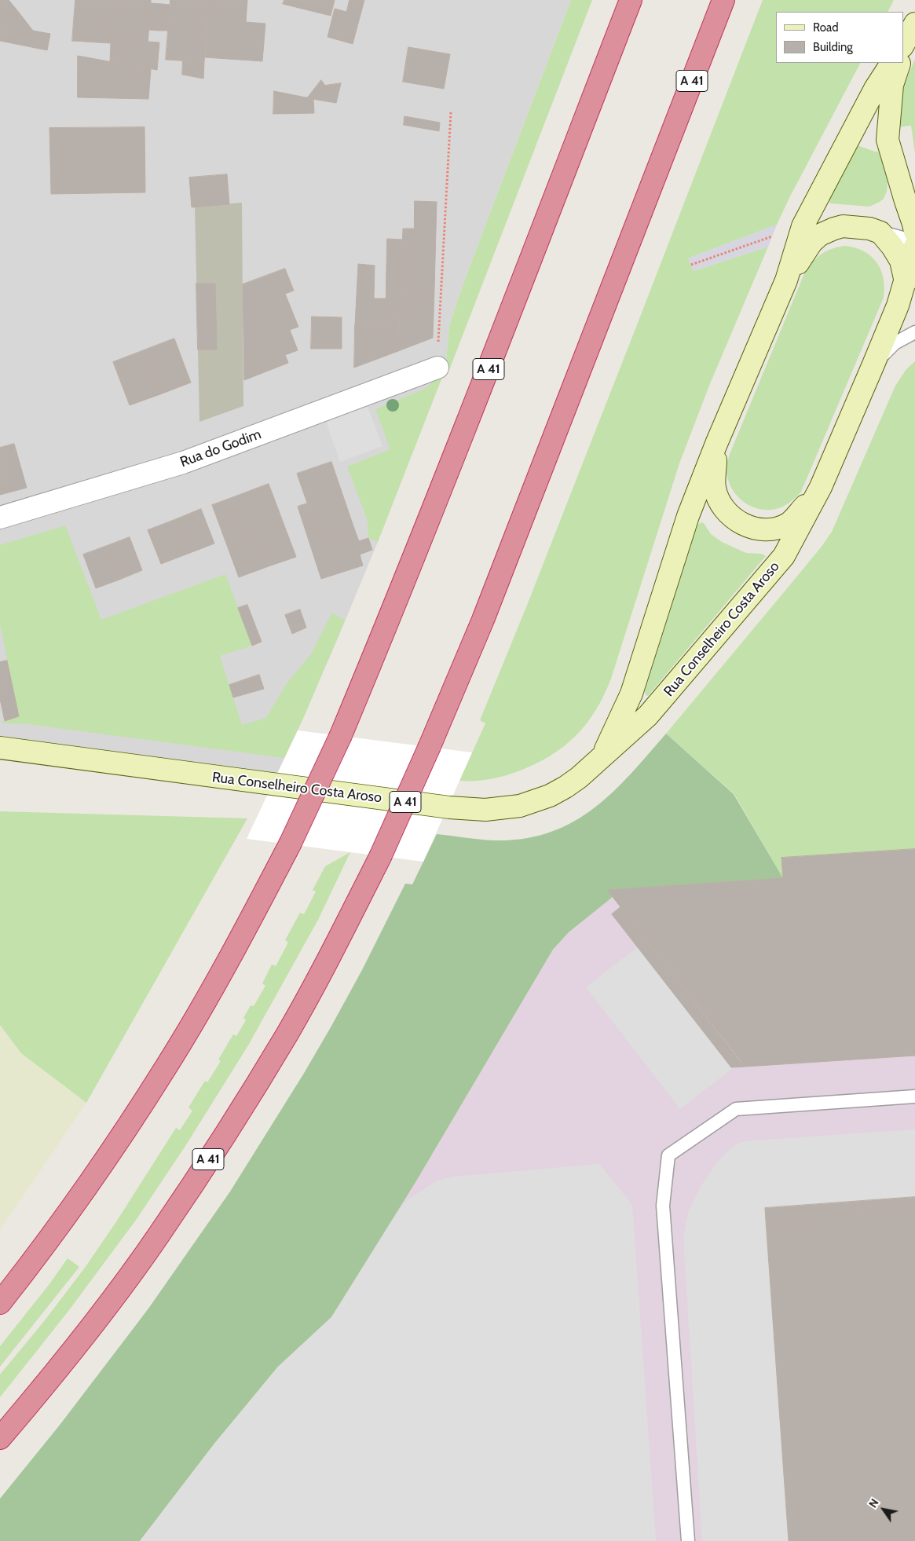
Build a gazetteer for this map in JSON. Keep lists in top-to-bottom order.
{
  "streets": {
    "highway": ["A 41"],
    "main road": ["Rua Conselheiro Costa Aroso"],
    "street": ["Rua do Godim"]
  },
  "legend": ["Road", "Building"],
  "north": "top left"
}
